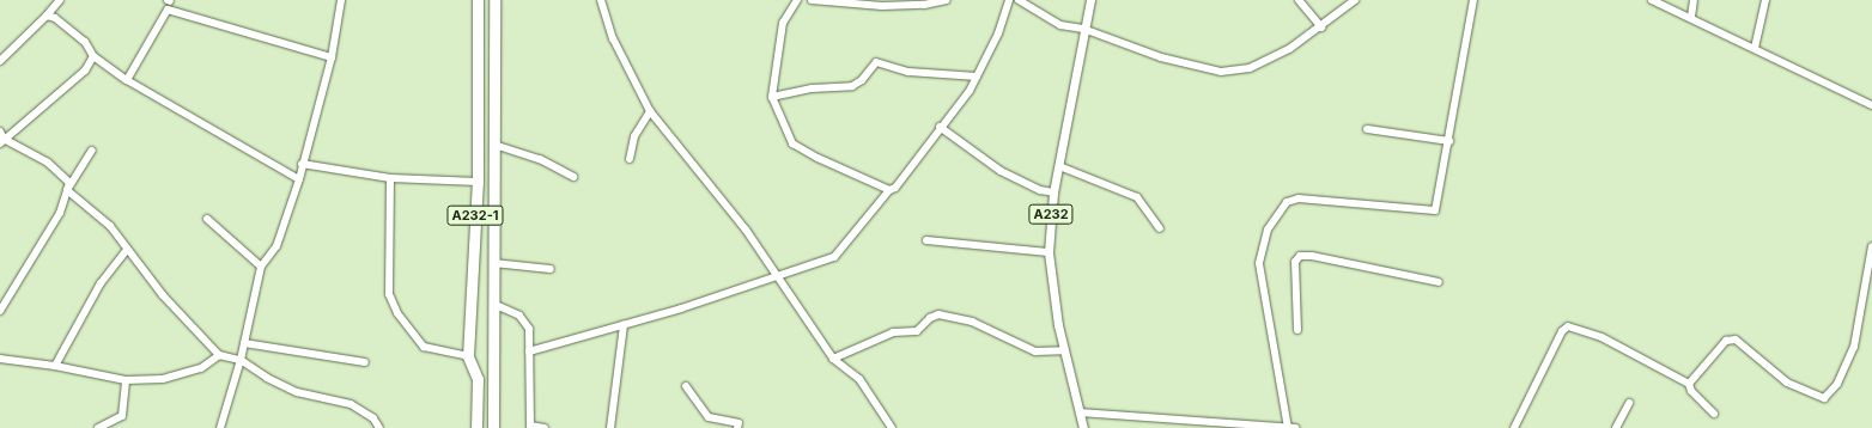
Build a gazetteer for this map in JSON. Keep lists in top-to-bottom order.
{
  "streets": {
    "highway": ["A232-1"],
    "main road": ["A232"]
  }
}
